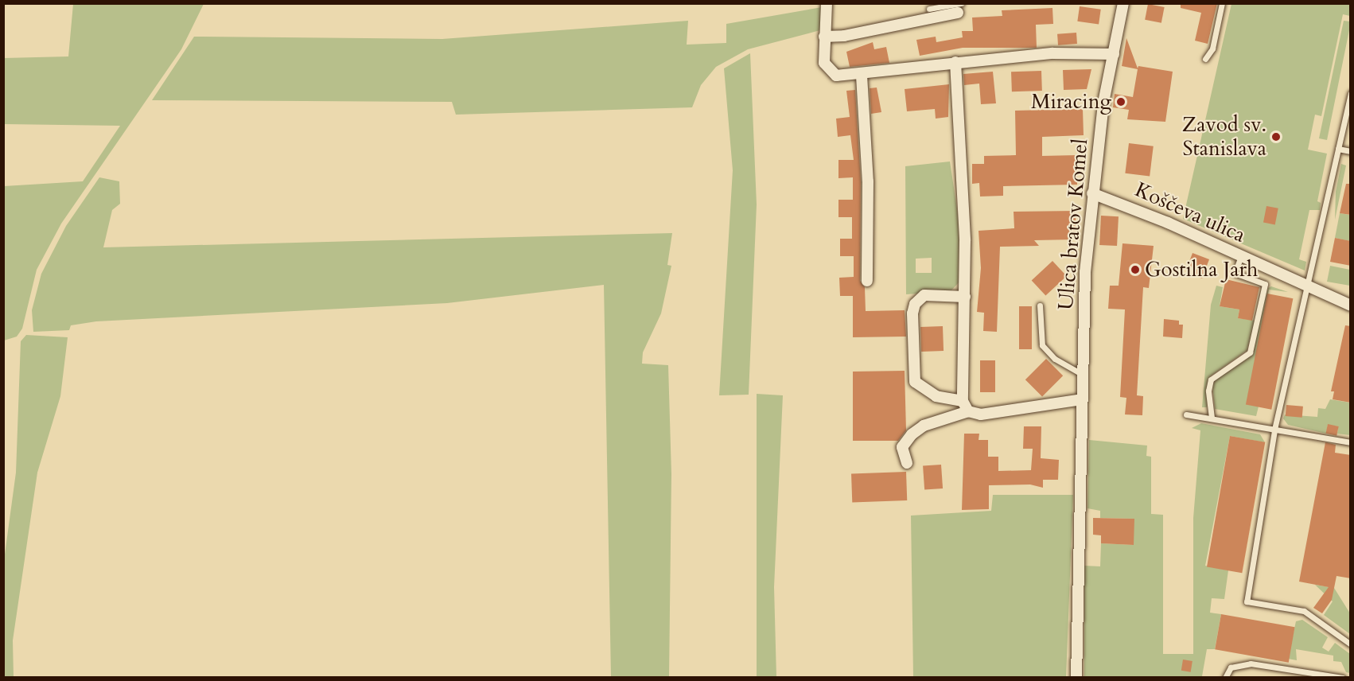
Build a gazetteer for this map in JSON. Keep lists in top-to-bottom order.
{
  "streets": {
    "street": ["Koščeva ulica", "Ulica bratov Komel"]
  },
  "crossings": [
    ["Koščeva ulica", "Ulica bratov Komel"]
  ],
  "places": ["Miracing", "Zavod sv. Stanislava", "Gostilna Jarh"]
}
